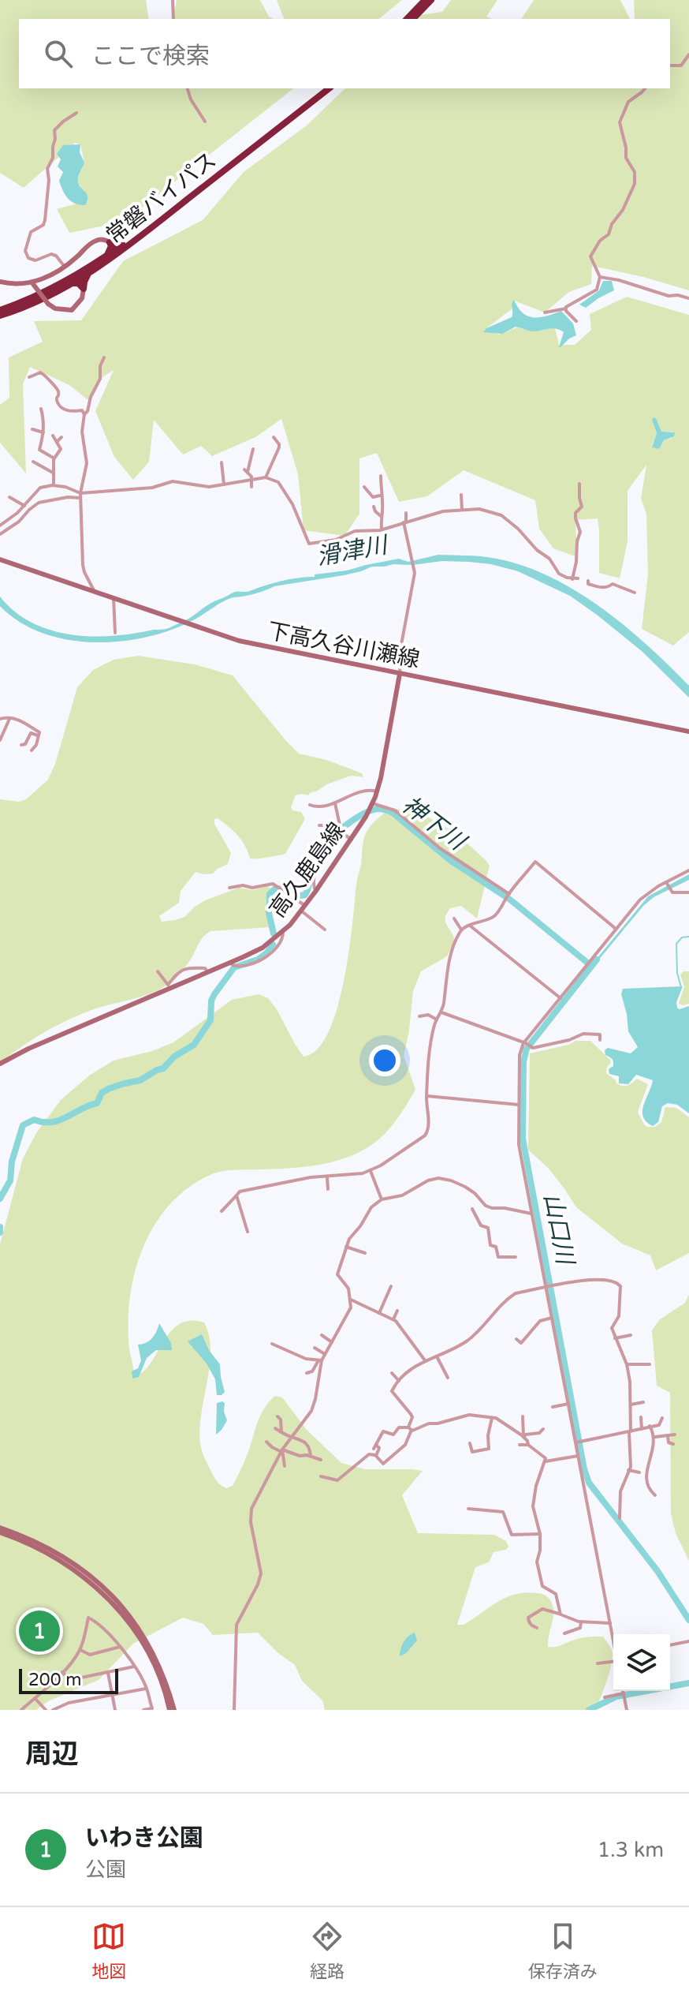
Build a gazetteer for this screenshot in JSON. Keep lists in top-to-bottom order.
{
  "streets": {
    "highway": ["常磐バイパス"],
    "main road": ["下高久谷川瀬線", "高久鹿島線"]
  },
  "crossings": [
    ["下高久谷川瀬線", "高久鹿島線"]
  ],
  "water": ["滑津川", "神下川", "山口川"],
  "scale_bar": "200 m",
  "page": {
    "search": "ここで検索",
    "pins": "1",
    "scale": "200 m",
    "heading": "周辺",
    "list": [
      {
        "mark": "1",
        "name": "いわき公園",
        "note": "公園",
        "value": "1.3 km"
      }
    ],
    "nav": ["地図", "経路", "保存済み"]
  }
}
